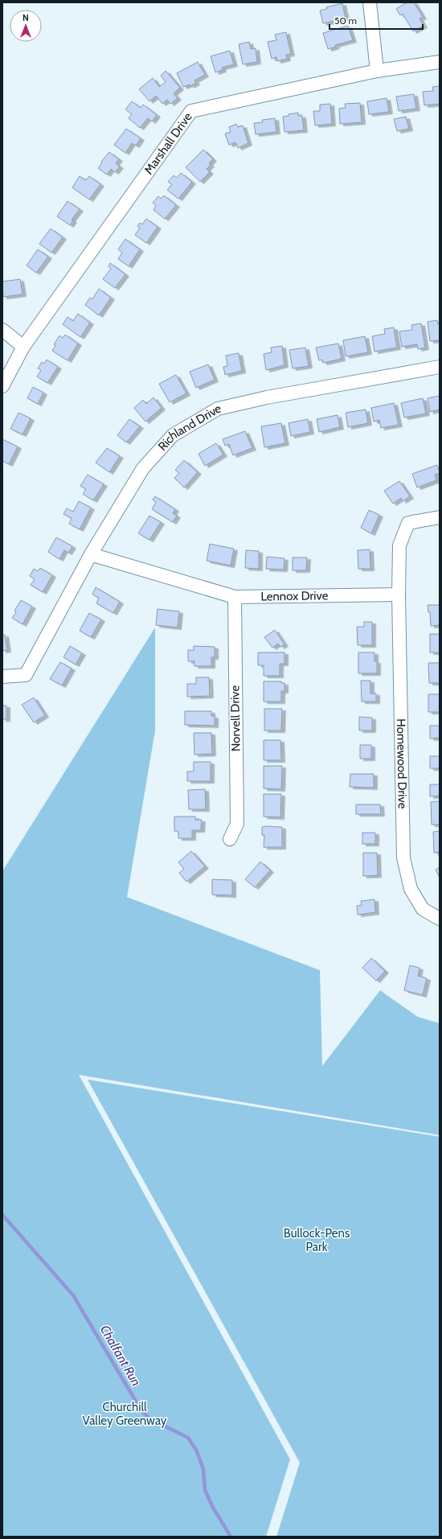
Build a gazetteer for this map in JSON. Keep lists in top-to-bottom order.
{
  "streets": {
    "street": [
      "Marshall Drive",
      "Richland Drive",
      "Lennox Drive",
      "Norvell Drive",
      "Homewood Drive"
    ]
  },
  "crossings": [
    ["Richland Drive", "Lennox Drive"],
    ["Lennox Drive", "Norvell Drive"],
    ["Lennox Drive", "Homewood Drive"]
  ],
  "water": ["Chalfant Run"],
  "parks": ["Bullock-Pens Park", "Churchill Valley Greenway"],
  "scale_bar": "50 m",
  "north": "top"
}
